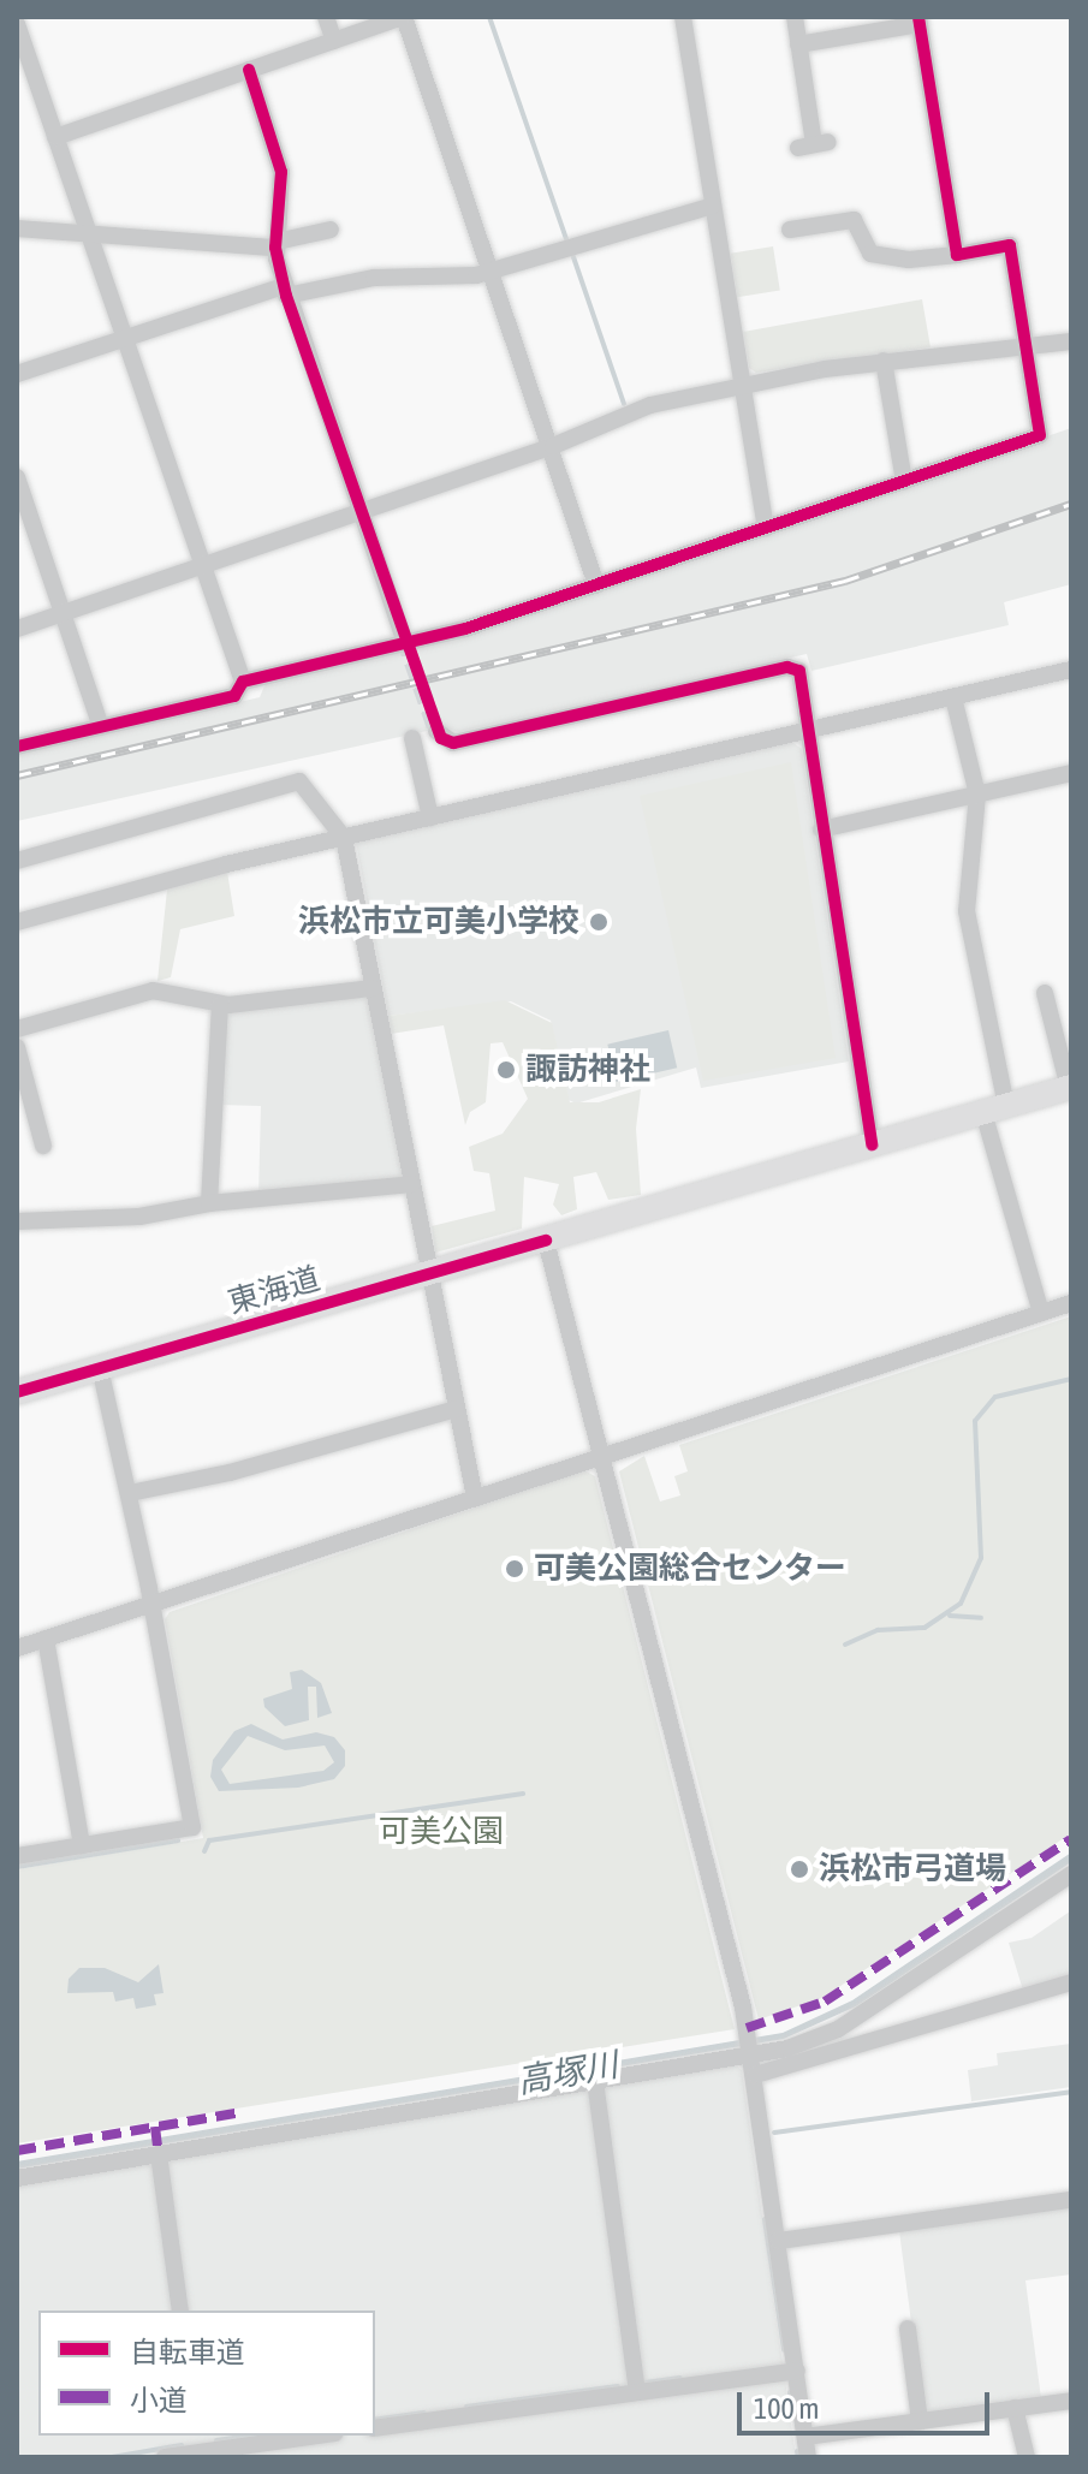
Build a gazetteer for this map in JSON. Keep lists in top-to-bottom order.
{
  "streets": {
    "highway": ["東海道"]
  },
  "water": ["高塚川"],
  "parks": ["可美公園"],
  "places": [
    "浜松市立可美小学校",
    "諏訪神社",
    "可美公園総合センター",
    "浜松市弓道場"
  ],
  "legend": ["自転車道", "小道"],
  "scale_bar": "100 m"
}
